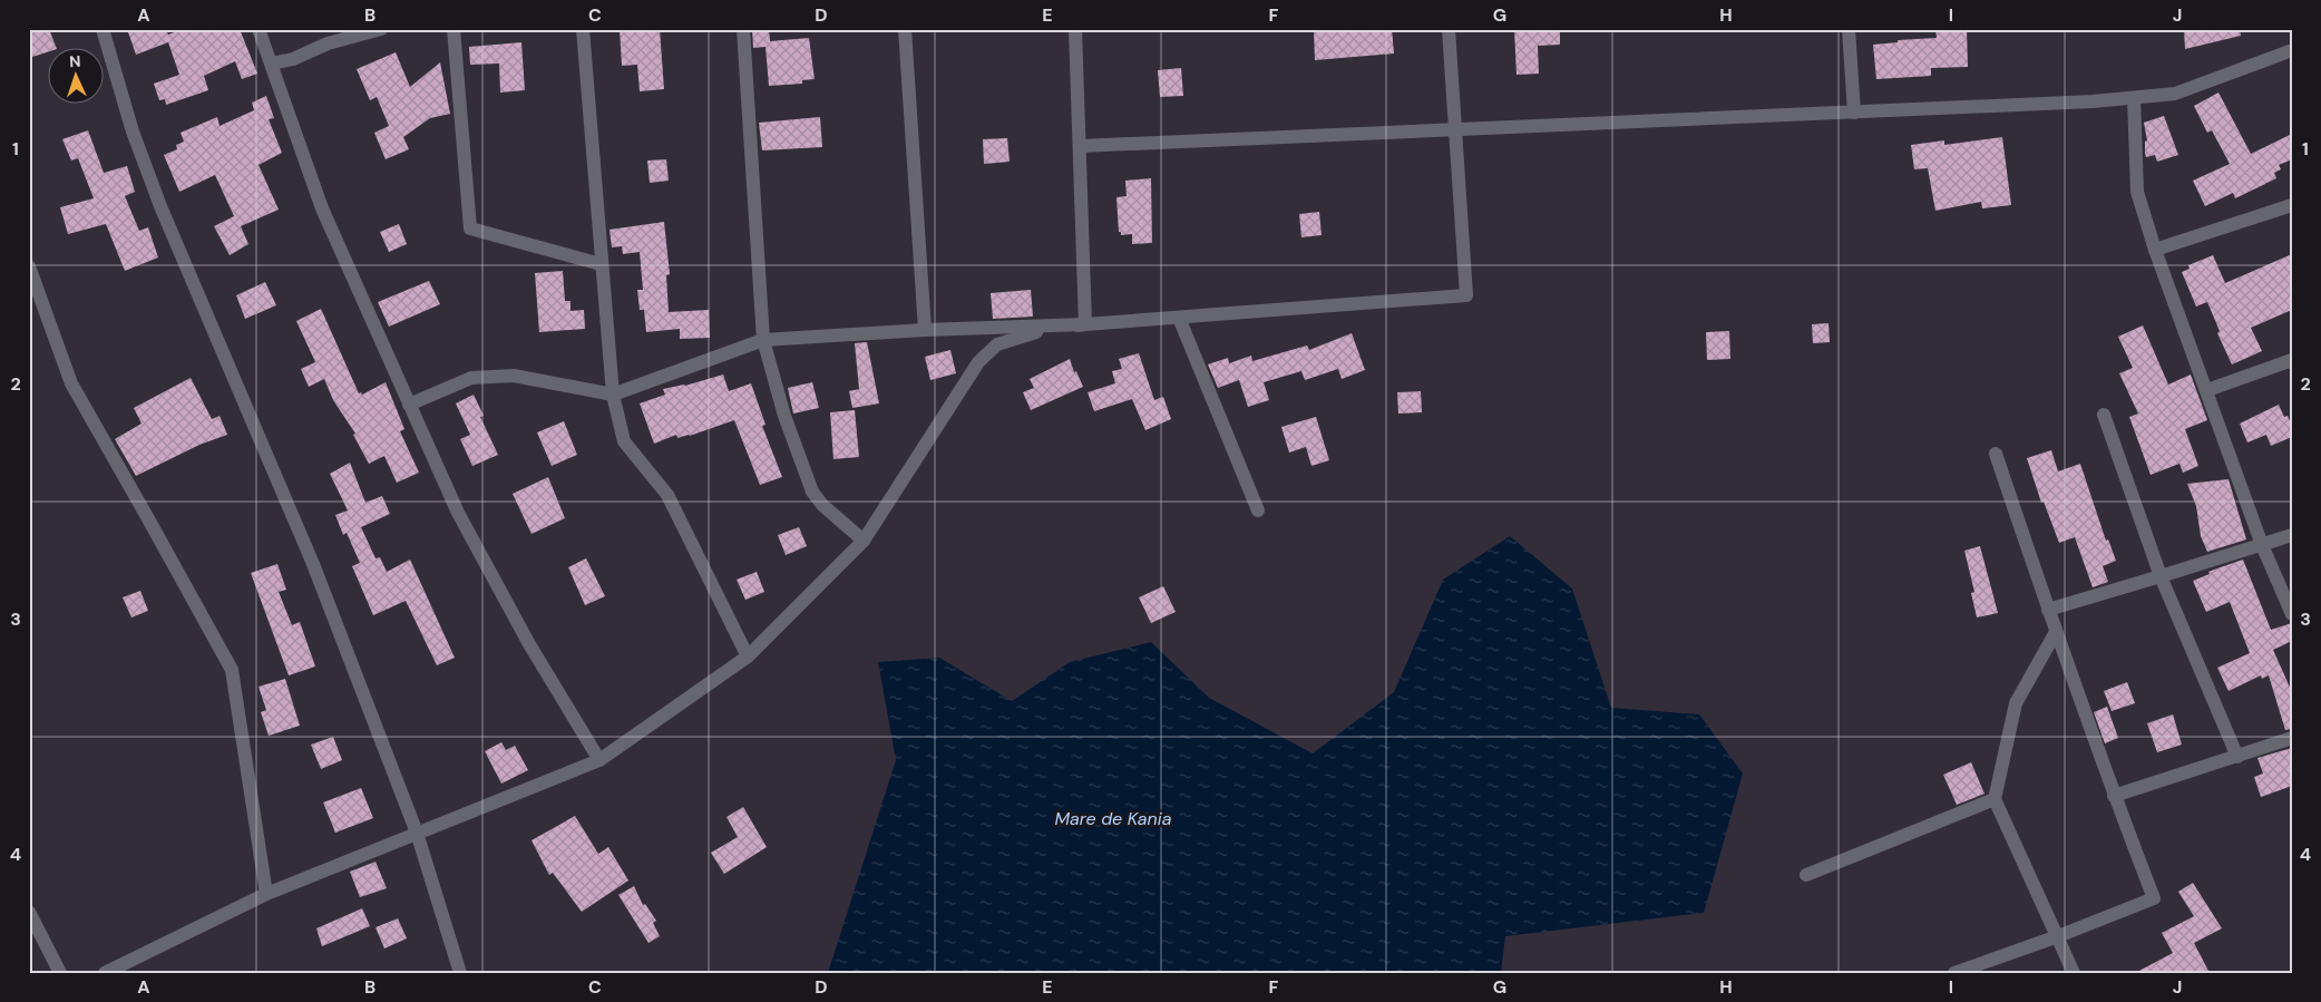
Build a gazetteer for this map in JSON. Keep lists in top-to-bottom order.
{
  "water": ["Mare de Kania"],
  "north": "top",
  "grid": {
    "columns": [
      "A",
      "B",
      "C",
      "D",
      "E",
      "F",
      "G",
      "H",
      "I",
      "J"
    ],
    "rows": [
      "1",
      "2",
      "3",
      "4"
    ]
  }
}
